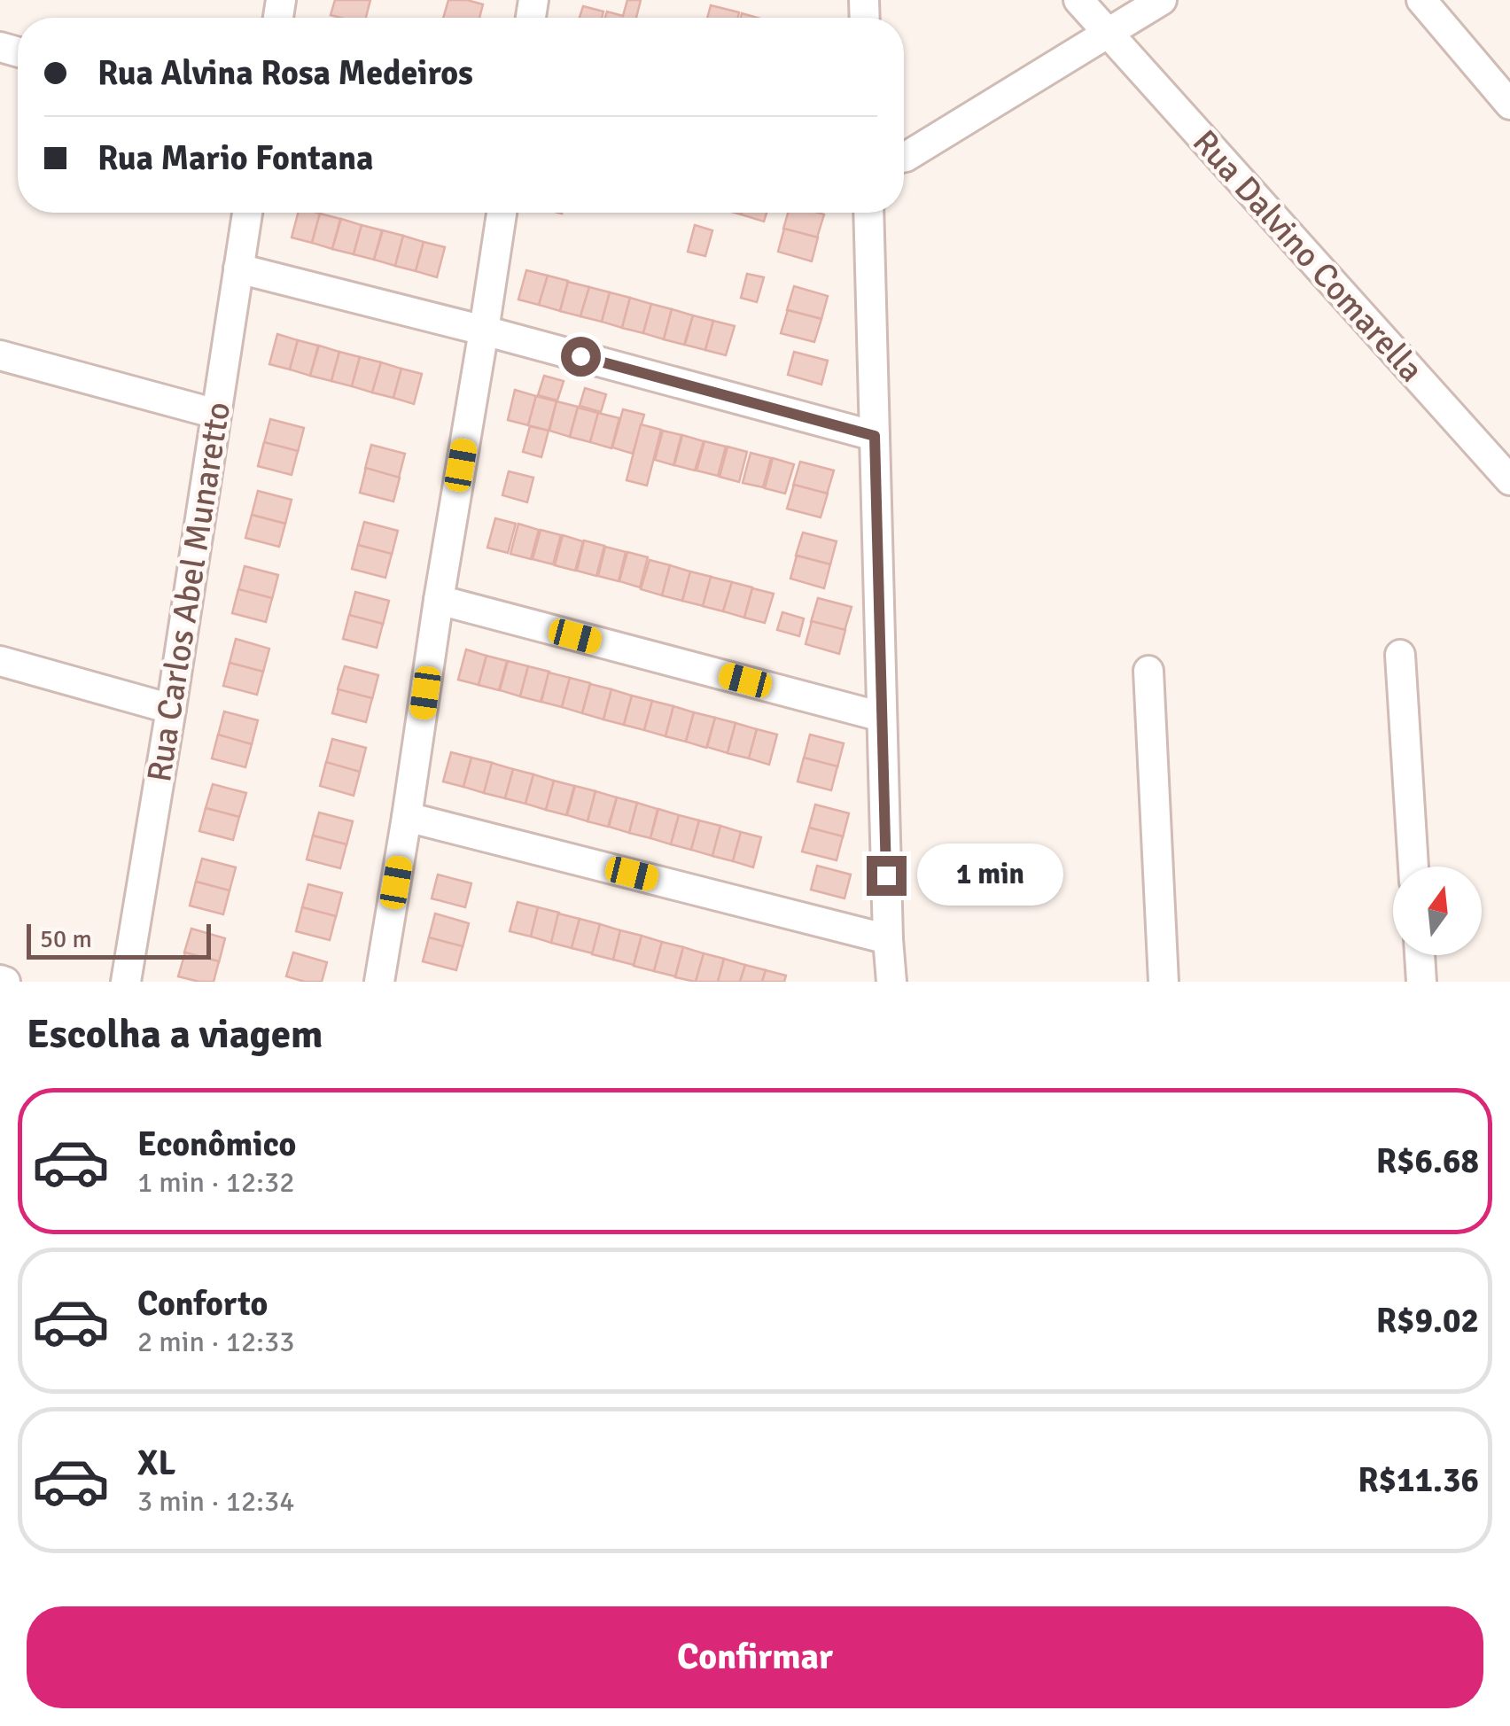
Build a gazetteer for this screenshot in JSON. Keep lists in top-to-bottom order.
{
  "streets": {
    "street": ["Rua Dalvino Comarella", "Rua Carlos Abel Munaretto"]
  },
  "scale_bar": "50 m",
  "north": "top",
  "page": {
    "banner": ["Rua Alvina Rosa Medeiros", "Rua Mario Fontana"],
    "bubble": "1 min",
    "scale": "50 m",
    "heading": "Escolha a viagem",
    "list": [
      {
        "name": "Econômico",
        "note": "1 min · 12:32",
        "value": "R$6.68"
      },
      {
        "name": "Conforto",
        "note": "2 min · 12:33",
        "value": "R$9.02"
      },
      {
        "name": "XL",
        "note": "3 min · 12:34",
        "value": "R$11.36"
      }
    ],
    "buttons": "Confirmar"
  }
}
